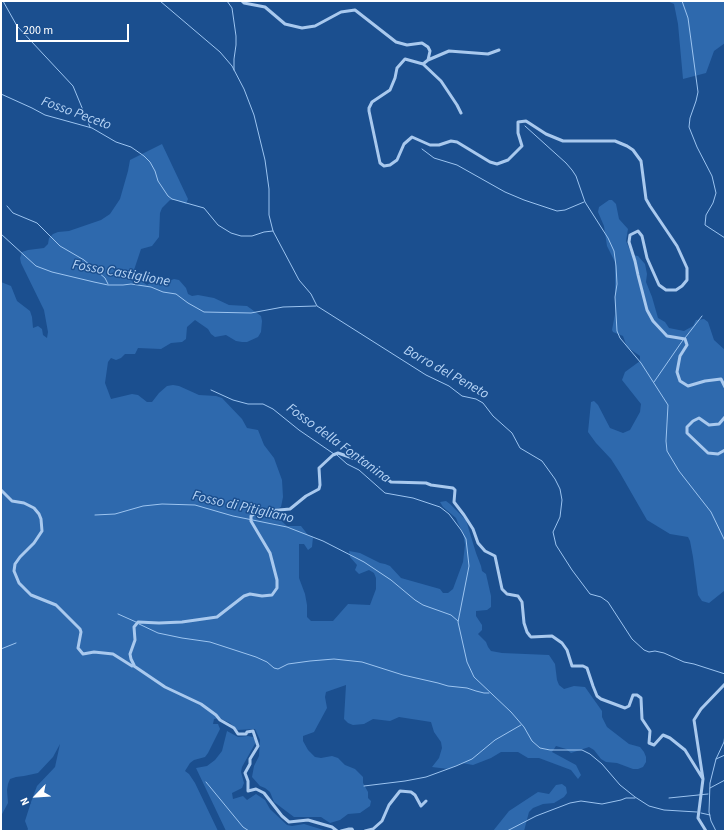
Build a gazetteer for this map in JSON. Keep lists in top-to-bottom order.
{
  "water": [
    "Fosso Peceto",
    "Fosso Castiglione",
    "Borro del Peneto",
    "Fosso della Fontanina",
    "Fosso di Pitigliano"
  ],
  "scale_bar": "200 m",
  "north": "bottom left"
}
